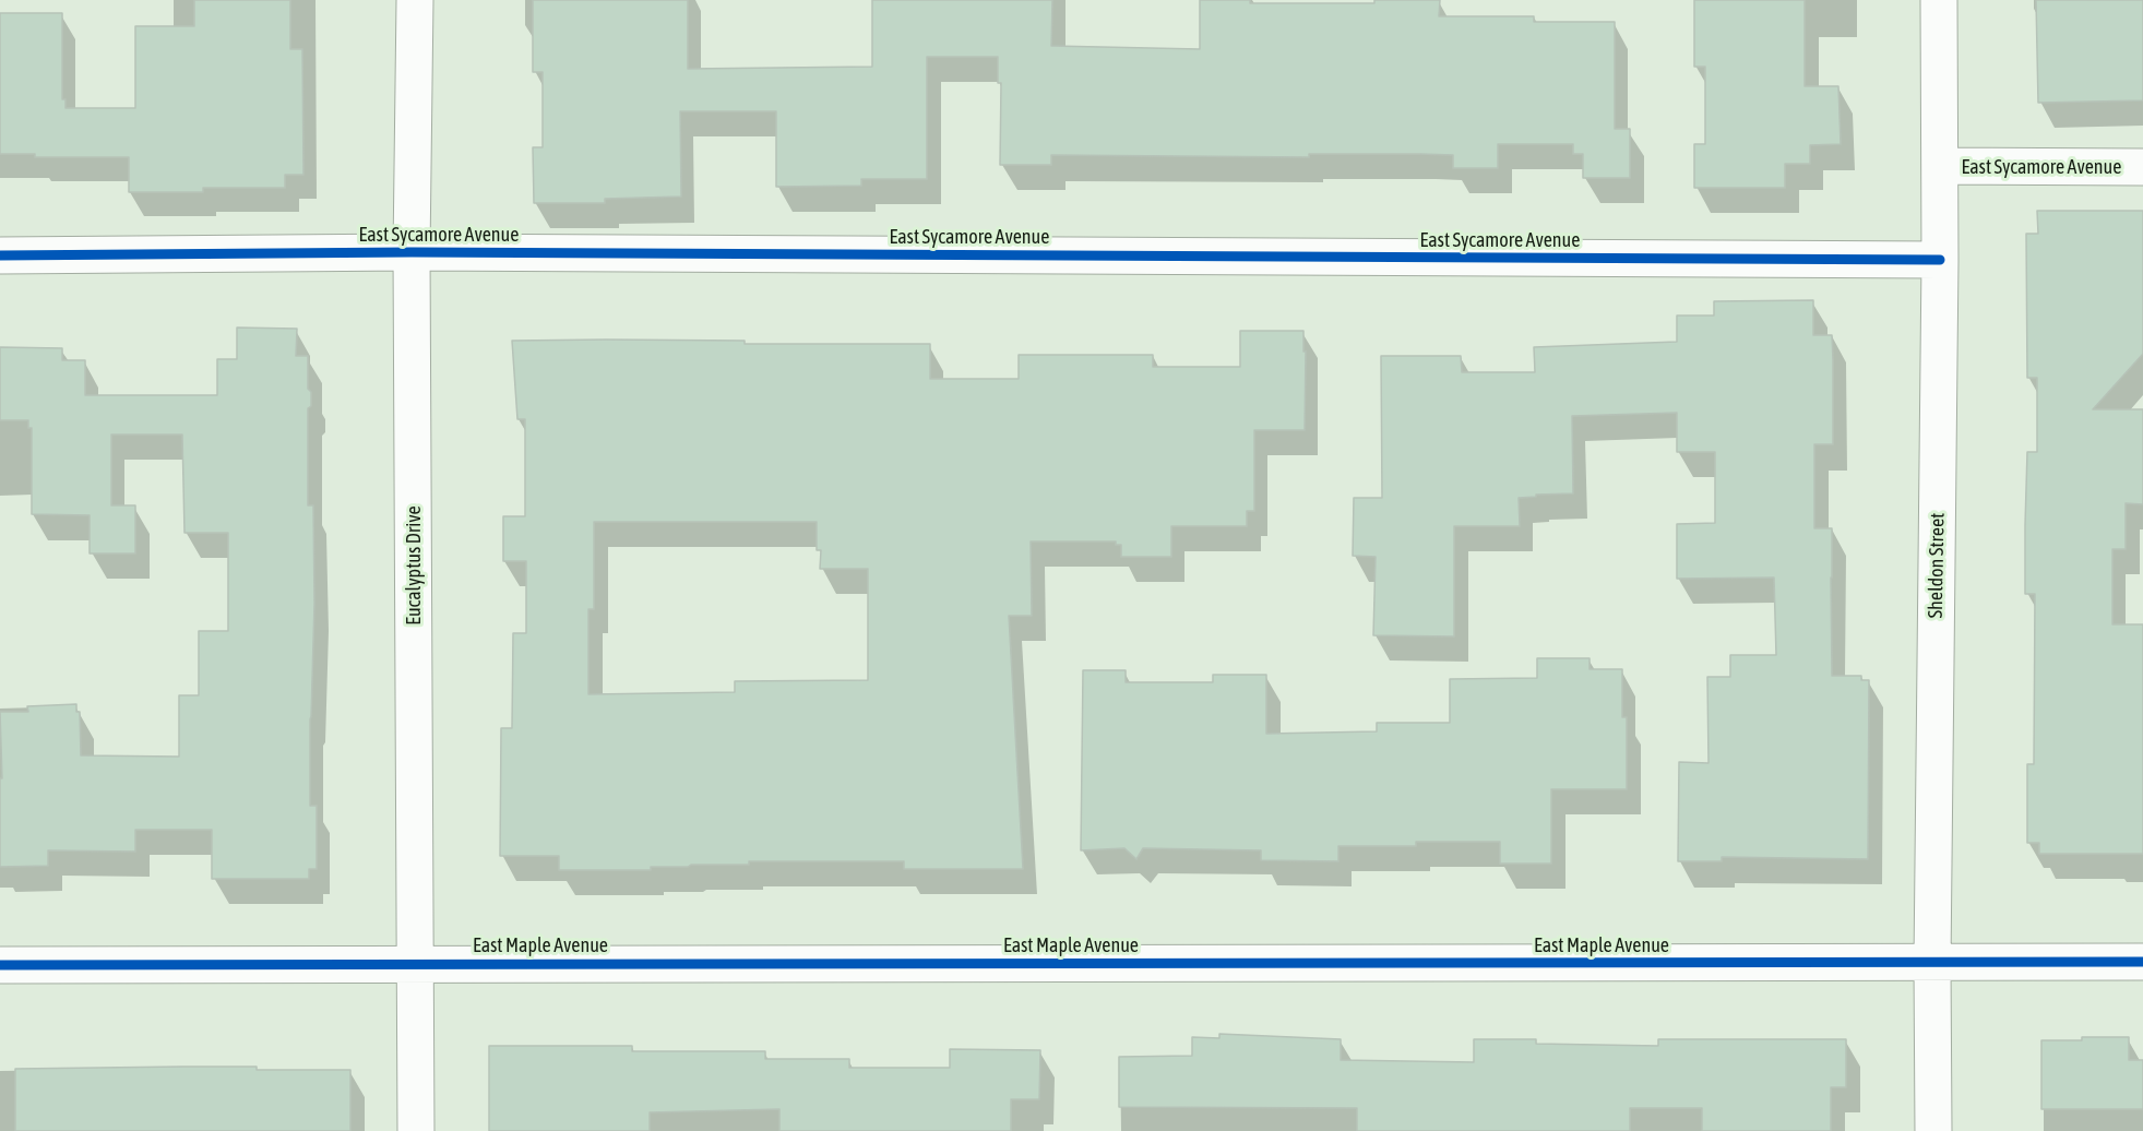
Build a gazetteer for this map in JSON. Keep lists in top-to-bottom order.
{
  "streets": {
    "street": [
      "East Sycamore Avenue",
      "Eucalyptus Drive",
      "Sheldon Street",
      "East Maple Avenue"
    ]
  },
  "crossings": [
    ["East Sycamore Avenue", "Eucalyptus Drive"],
    ["East Sycamore Avenue", "Sheldon Street"],
    ["Eucalyptus Drive", "East Maple Avenue"],
    ["Sheldon Street", "East Maple Avenue"]
  ]
}
